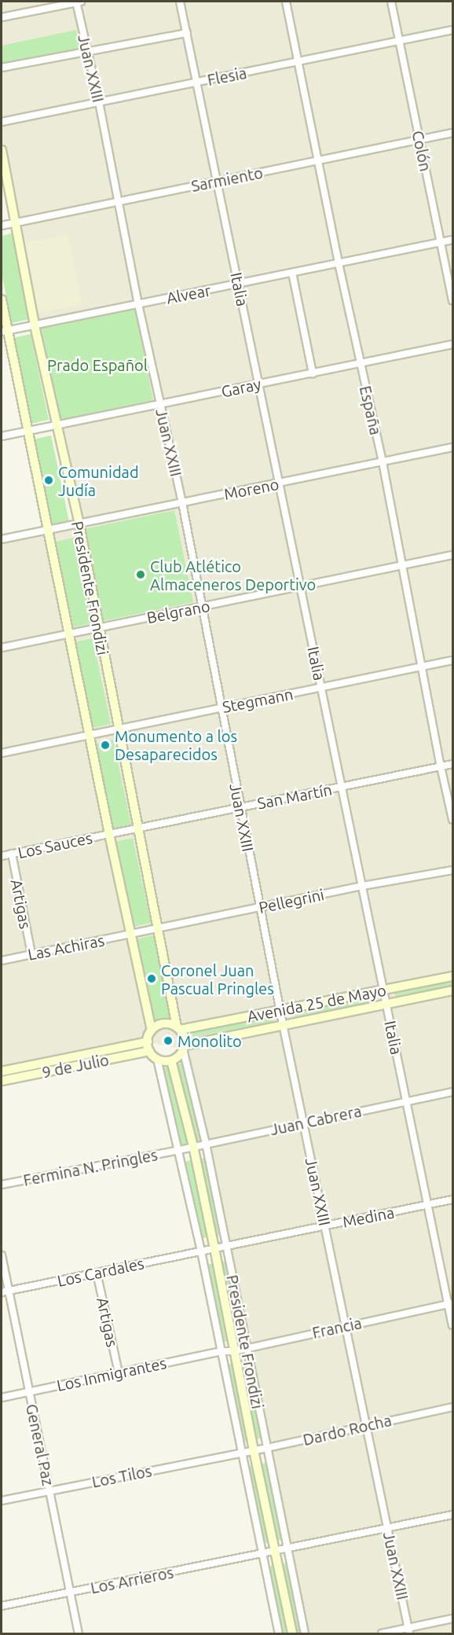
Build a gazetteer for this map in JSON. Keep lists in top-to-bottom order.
{
  "streets": {
    "main road": ["Presidente Frondizi", "Avenida 25 de Mayo", "9 de Julio"],
    "street": [
      "Juan XXIII",
      "Flesia",
      "Colón",
      "Sarmiento",
      "Italia",
      "Alvear",
      "Garay",
      "España",
      "Moreno",
      "Belgrano",
      "Stegmann",
      "San Martín",
      "Los Sauces",
      "Pellegrini",
      "Artigas",
      "Las Achiras",
      "Juan Cabrera",
      "Fermina N. Pringles",
      "Medina",
      "Los Cardales",
      "Francia",
      "Los Inmigrantes",
      "Dardo Rocha",
      "General Paz",
      "Los Tilos",
      "Los Arrieros"
    ]
  },
  "crossings": [
    ["Juan XXIII", "Flesia"],
    ["Juan XXIII", "Sarmiento"],
    ["Juan XXIII", "Alvear"],
    ["Juan XXIII", "Garay"],
    ["Juan XXIII", "Moreno"],
    ["Juan XXIII", "Belgrano"],
    ["Juan XXIII", "Stegmann"],
    ["Juan XXIII", "San Martín"],
    ["Juan XXIII", "Pellegrini"],
    ["Juan XXIII", "Avenida 25 de Mayo"],
    ["Juan XXIII", "Juan Cabrera"],
    ["Juan XXIII", "Medina"],
    ["Juan XXIII", "Francia"],
    ["Juan XXIII", "Dardo Rocha"],
    ["Juan XXIII", "Los Arrieros"],
    ["Flesia", "Colón"],
    ["Flesia", "Italia"],
    ["Flesia", "España"],
    ["Colón", "Sarmiento"],
    ["Colón", "Alvear"],
    ["Sarmiento", "Italia"],
    ["Sarmiento", "España"],
    ["Sarmiento", "Presidente Frondizi"],
    ["Italia", "Alvear"],
    ["Italia", "Garay"],
    ["Italia", "Moreno"],
    ["Italia", "Belgrano"],
    ["Italia", "Stegmann"],
    ["Italia", "San Martín"],
    ["Italia", "Pellegrini"],
    ["Italia", "Avenida 25 de Mayo"],
    ["Italia", "Juan Cabrera"],
    ["Italia", "Medina"],
    ["Italia", "Francia"],
    ["Alvear", "España"],
    ["Alvear", "Presidente Frondizi"],
    ["Garay", "España"],
    ["Garay", "Presidente Frondizi"],
    ["España", "Moreno"],
    ["España", "Belgrano"],
    ["España", "Stegmann"],
    ["España", "San Martín"],
    ["Moreno", "Presidente Frondizi"],
    ["Presidente Frondizi", "Belgrano"],
    ["Presidente Frondizi", "Stegmann"],
    ["Presidente Frondizi", "San Martín"],
    ["Presidente Frondizi", "Los Sauces"],
    ["Presidente Frondizi", "Pellegrini"],
    ["Presidente Frondizi", "Las Achiras"],
    ["Presidente Frondizi", "Avenida 25 de Mayo"],
    ["Presidente Frondizi", "9 de Julio"],
    ["Presidente Frondizi", "Juan Cabrera"],
    ["Presidente Frondizi", "Fermina N. Pringles"],
    ["Presidente Frondizi", "Medina"],
    ["Presidente Frondizi", "Los Cardales"],
    ["Presidente Frondizi", "Francia"],
    ["Presidente Frondizi", "Los Inmigrantes"],
    ["Presidente Frondizi", "Dardo Rocha"],
    ["Presidente Frondizi", "Los Tilos"],
    ["Presidente Frondizi", "Los Arrieros"],
    ["San Martín", "Los Sauces"],
    ["Los Sauces", "Artigas"],
    ["Pellegrini", "Las Achiras"],
    ["Artigas", "Las Achiras"],
    ["Artigas", "Los Cardales"],
    ["Artigas", "Los Inmigrantes"],
    ["Avenida 25 de Mayo", "9 de Julio"],
    ["Juan Cabrera", "Fermina N. Pringles"],
    ["Medina", "Los Cardales"],
    ["Los Cardales", "General Paz"],
    ["Francia", "Los Inmigrantes"],
    ["Los Inmigrantes", "General Paz"],
    ["Dardo Rocha", "Los Tilos"],
    ["General Paz", "Los Tilos"],
    ["General Paz", "Los Arrieros"]
  ],
  "parks": ["Prado Español"],
  "places": [
    "Comunidad Judía",
    "Club Atlético Almaceneros Deportivo",
    "Monumento a los Desaparecidos",
    "Coronel Juan Pascual Pringles",
    "Monolito"
  ]
}
